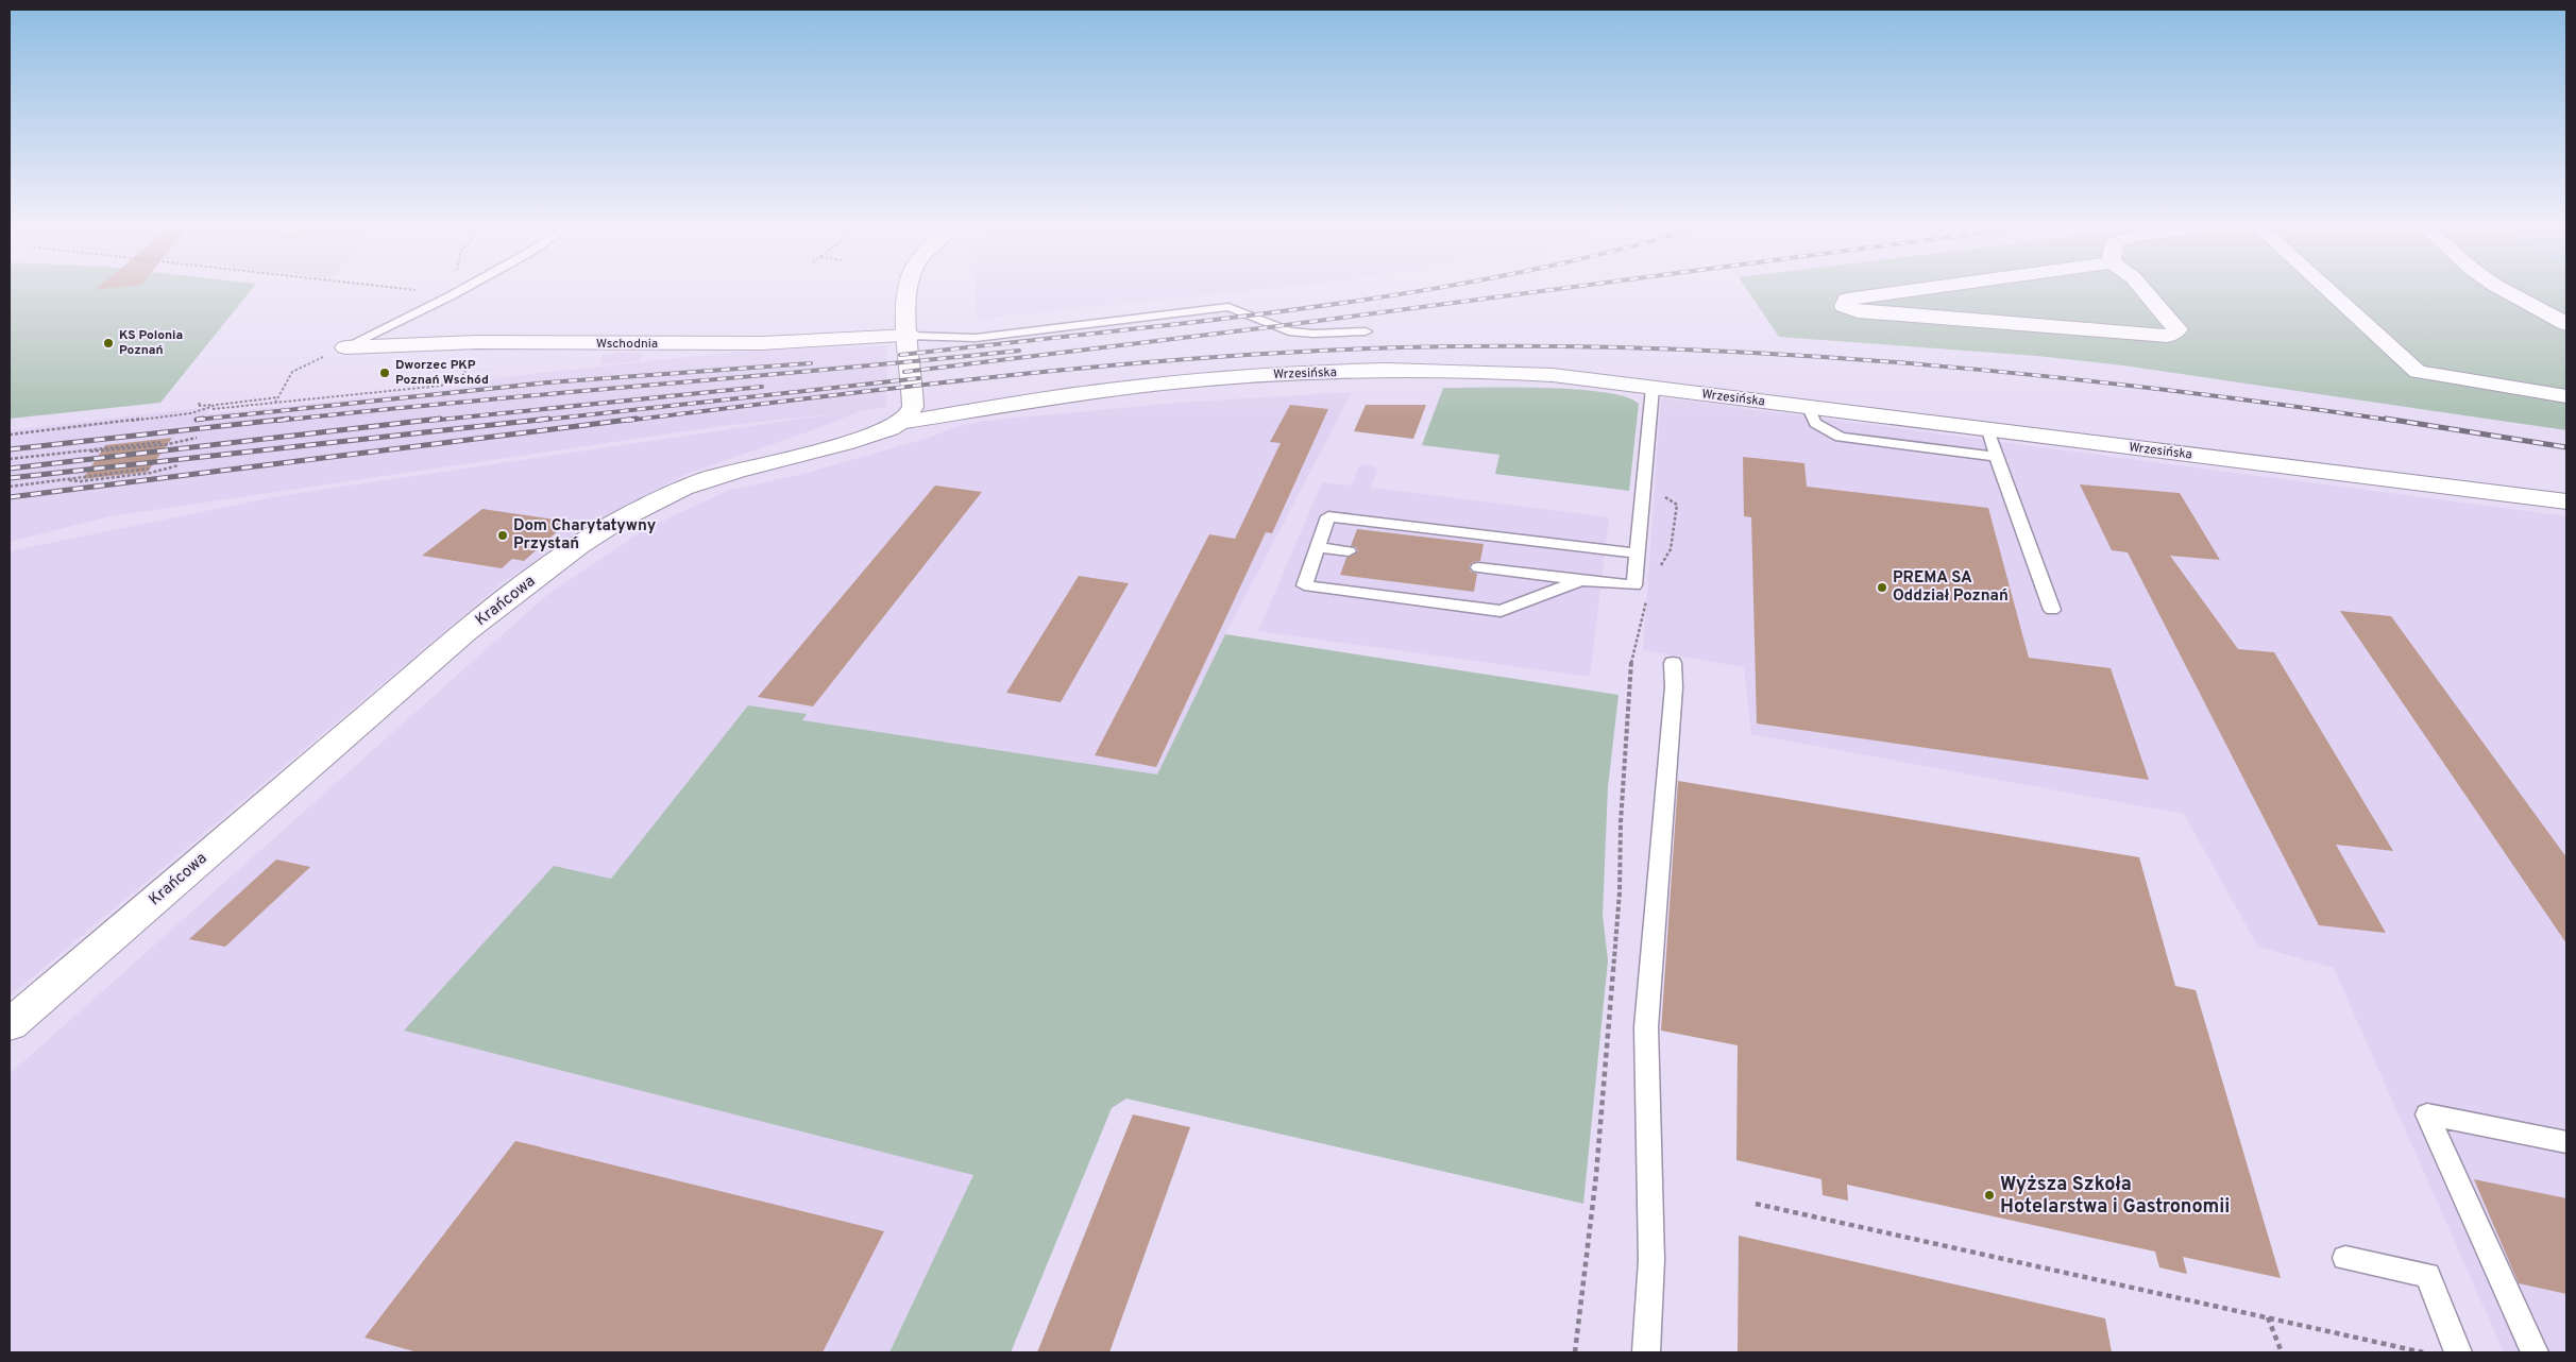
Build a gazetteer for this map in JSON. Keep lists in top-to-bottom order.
{
  "streets": {
    "street": ["Wschodnia", "Wrzesińska", "Krańcowa"]
  },
  "crossings": [
    ["Wrzesińska", "Krańcowa"]
  ],
  "places": [
    "KS Polonia Poznań",
    "Dworzec PKP Poznań Wschód",
    "Dom Charytatywny Przystań",
    "PREMA SA Oddział Poznań",
    "Wyższa Szkoła Hotelarstwa i Gastronomii"
  ]
}
